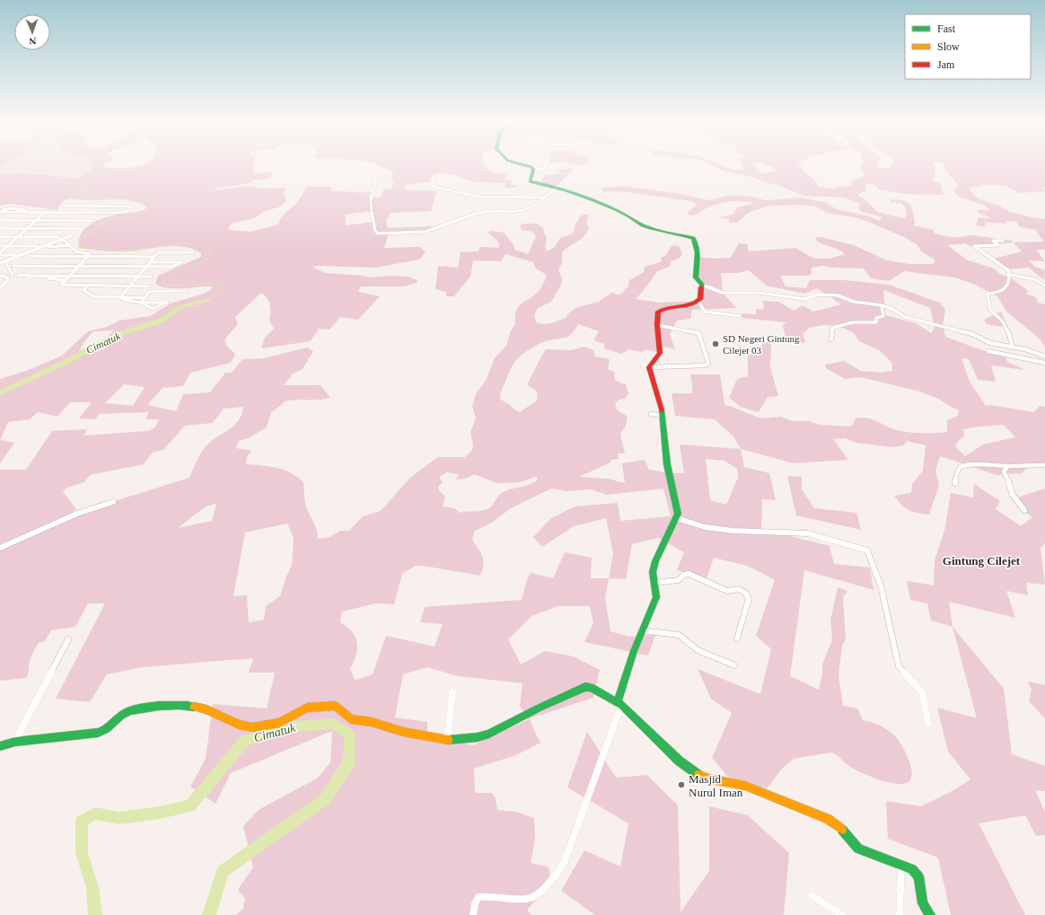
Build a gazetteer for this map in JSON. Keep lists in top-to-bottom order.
{
  "districts": ["Gintung Cilejet"],
  "water": ["Cimatuk"],
  "places": ["SD Negeri Gintung Cilejet 03", "Masjid Nurul Iman"],
  "legend": ["Fast", "Slow", "Jam"],
  "north": "bottom"
}
